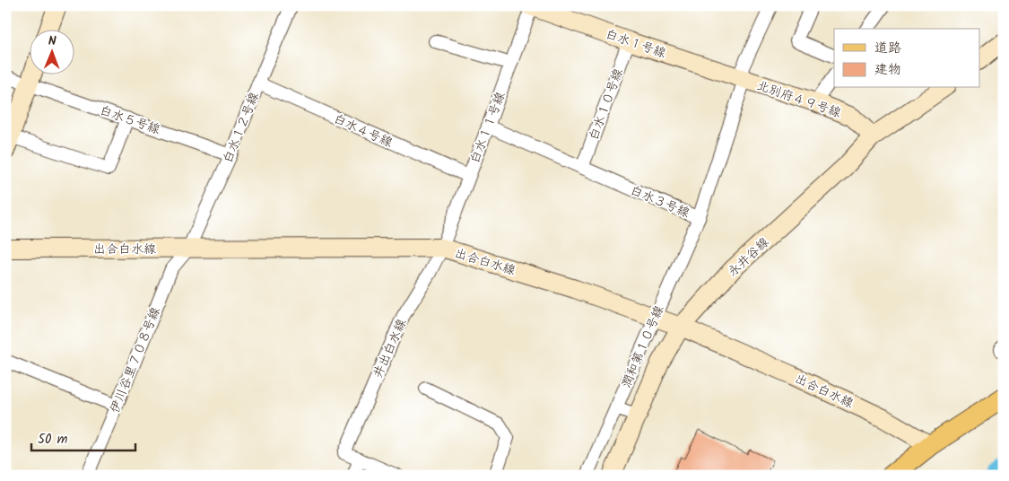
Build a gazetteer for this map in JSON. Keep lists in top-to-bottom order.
{
  "streets": {
    "street": [
      "白水１号線",
      "北別府４９号線",
      "白水１０号線",
      "白水５号線",
      "白水１２号線",
      "白水１１号線",
      "白水４号線",
      "白水３号線",
      "出合白水線",
      "永井谷線",
      "潤和第１０号線",
      "井出白水線",
      "伊川谷里７０８号線"
    ]
  },
  "crossings": [
    ["白水１号線", "北別府４９号線"],
    ["白水１号線", "白水１０号線"],
    ["白水１号線", "白水１１号線"],
    ["白水１号線", "白水３号線"],
    ["北別府４９号線", "白水３号線"],
    ["北別府４９号線", "永井谷線"],
    ["白水１０号線", "白水３号線"],
    ["白水５号線", "白水１２号線"],
    ["白水１２号線", "白水４号線"],
    ["白水１２号線", "出合白水線"],
    ["白水１２号線", "伊川谷里７０８号線"],
    ["白水１１号線", "白水４号線"],
    ["白水１１号線", "白水３号線"],
    ["白水１１号線", "出合白水線"],
    ["白水１１号線", "井出白水線"],
    ["白水３号線", "潤和第１０号線"],
    ["出合白水線", "永井谷線"],
    ["出合白水線", "潤和第１０号線"],
    ["出合白水線", "井出白水線"]
  ],
  "legend": ["道路", "建物"],
  "scale_bar": "50 m",
  "north": "top"
}
